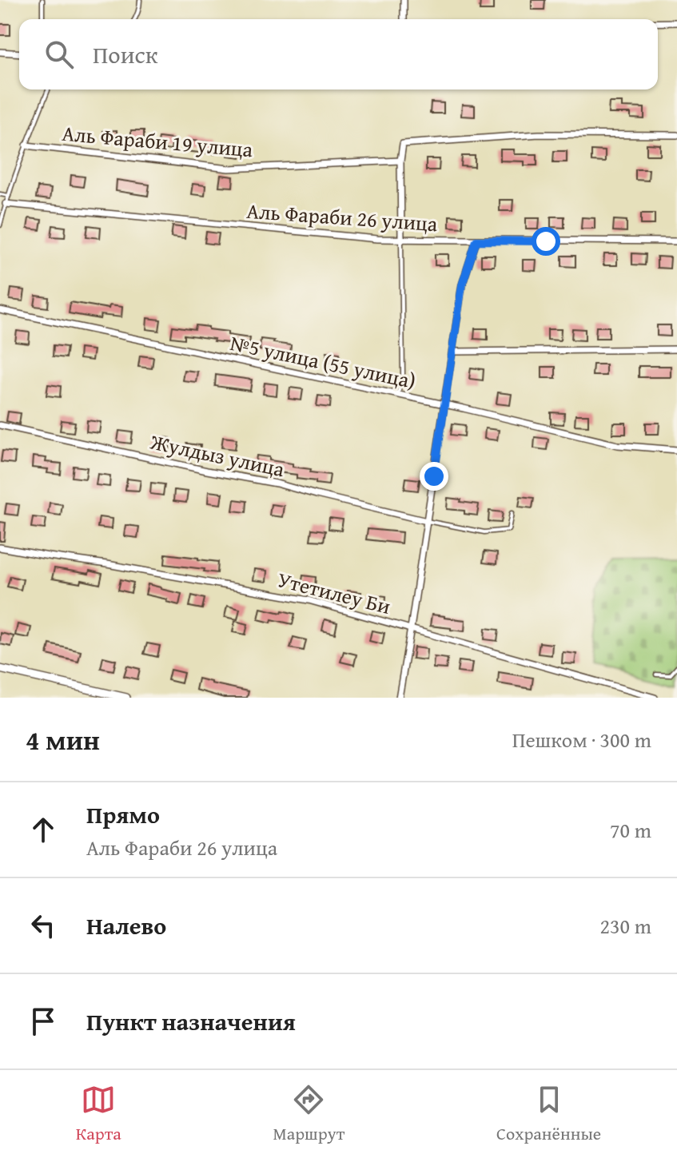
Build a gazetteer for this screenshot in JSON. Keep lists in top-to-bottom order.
{
  "streets": {
    "street": [
      "Аль Фараби 19 улица",
      "Аль Фараби 26 улица",
      "№5 улица (55 улица)",
      "Жулдыз улица",
      "Утетилеу Би"
    ]
  },
  "page": {
    "search": "Поиск",
    "heading": ["4 мин", "Пешком · 300 m"],
    "list": [
      ["Прямо", "Аль Фараби 26 улица", "70 m"],
      ["Налево", "230 m"],
      "Пункт назначения"
    ],
    "nav": ["Карта", "Маршрут", "Сохранённые"]
  }
}
